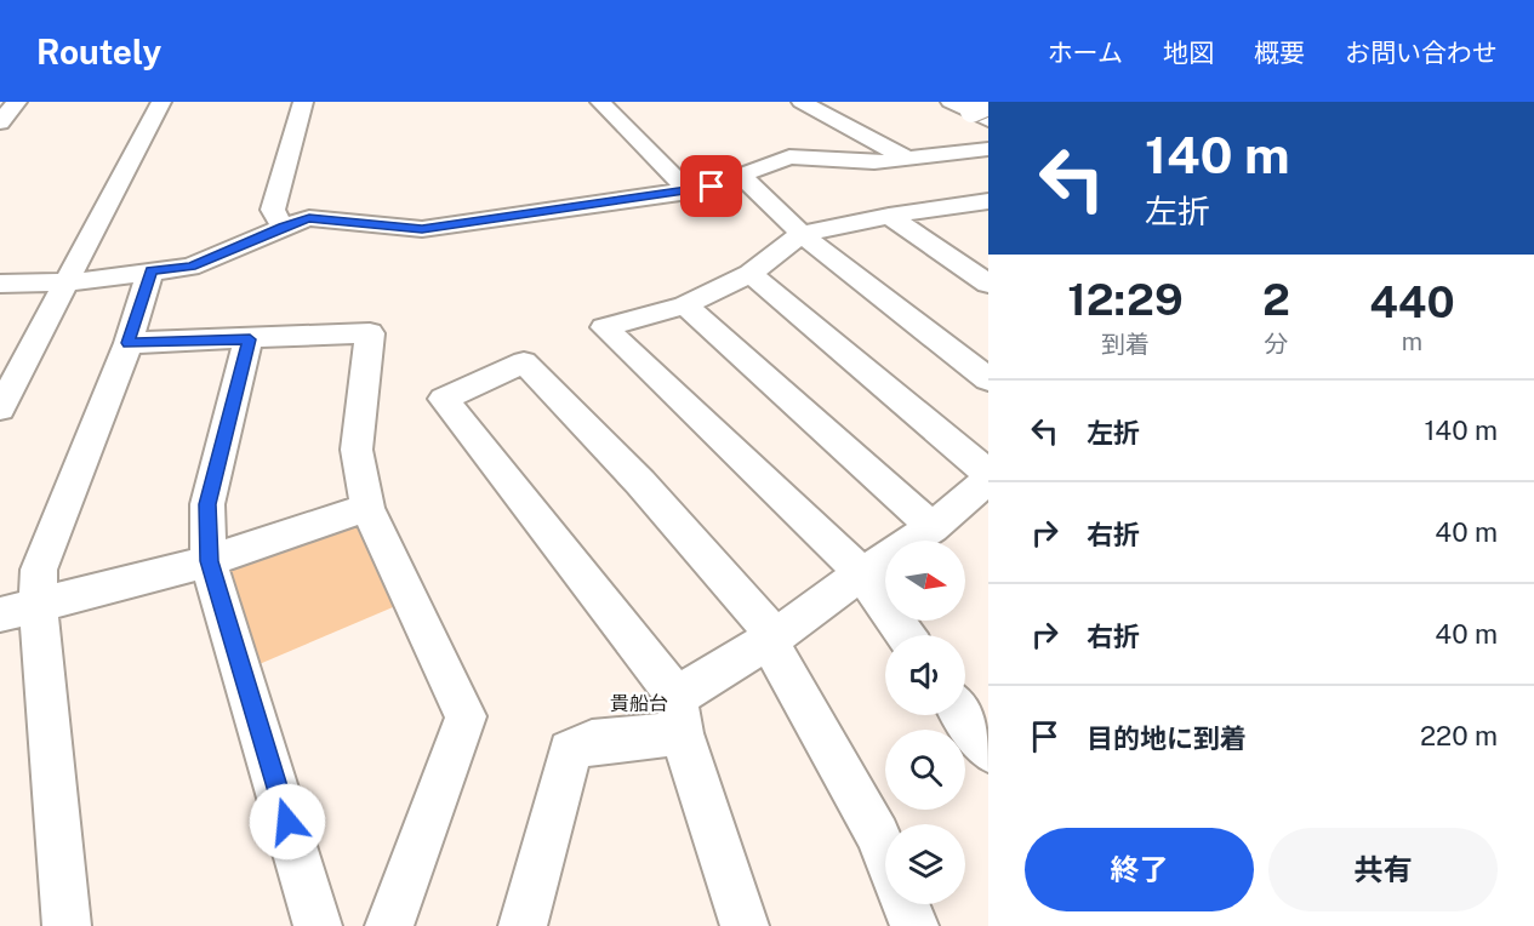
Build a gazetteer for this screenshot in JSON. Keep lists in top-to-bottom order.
{
  "districts": ["貴船台"],
  "north": "right",
  "page": {
    "header": "Routely",
    "nav": [
      "ホーム",
      "地図",
      "概要",
      "お問い合わせ"
    ],
    "turn": ["140 m", "左折"],
    "eta": [
      "12:29",
      "到着",
      "2",
      "分",
      "440",
      "m"
    ],
    "list": [
      {
        "name": "左折",
        "value": "140 m"
      },
      {
        "name": "右折",
        "value": "40 m"
      },
      {
        "name": "右折",
        "value": "40 m"
      },
      {
        "name": "目的地に到着",
        "value": "220 m"
      }
    ],
    "buttons": ["終了", "共有"]
  }
}
